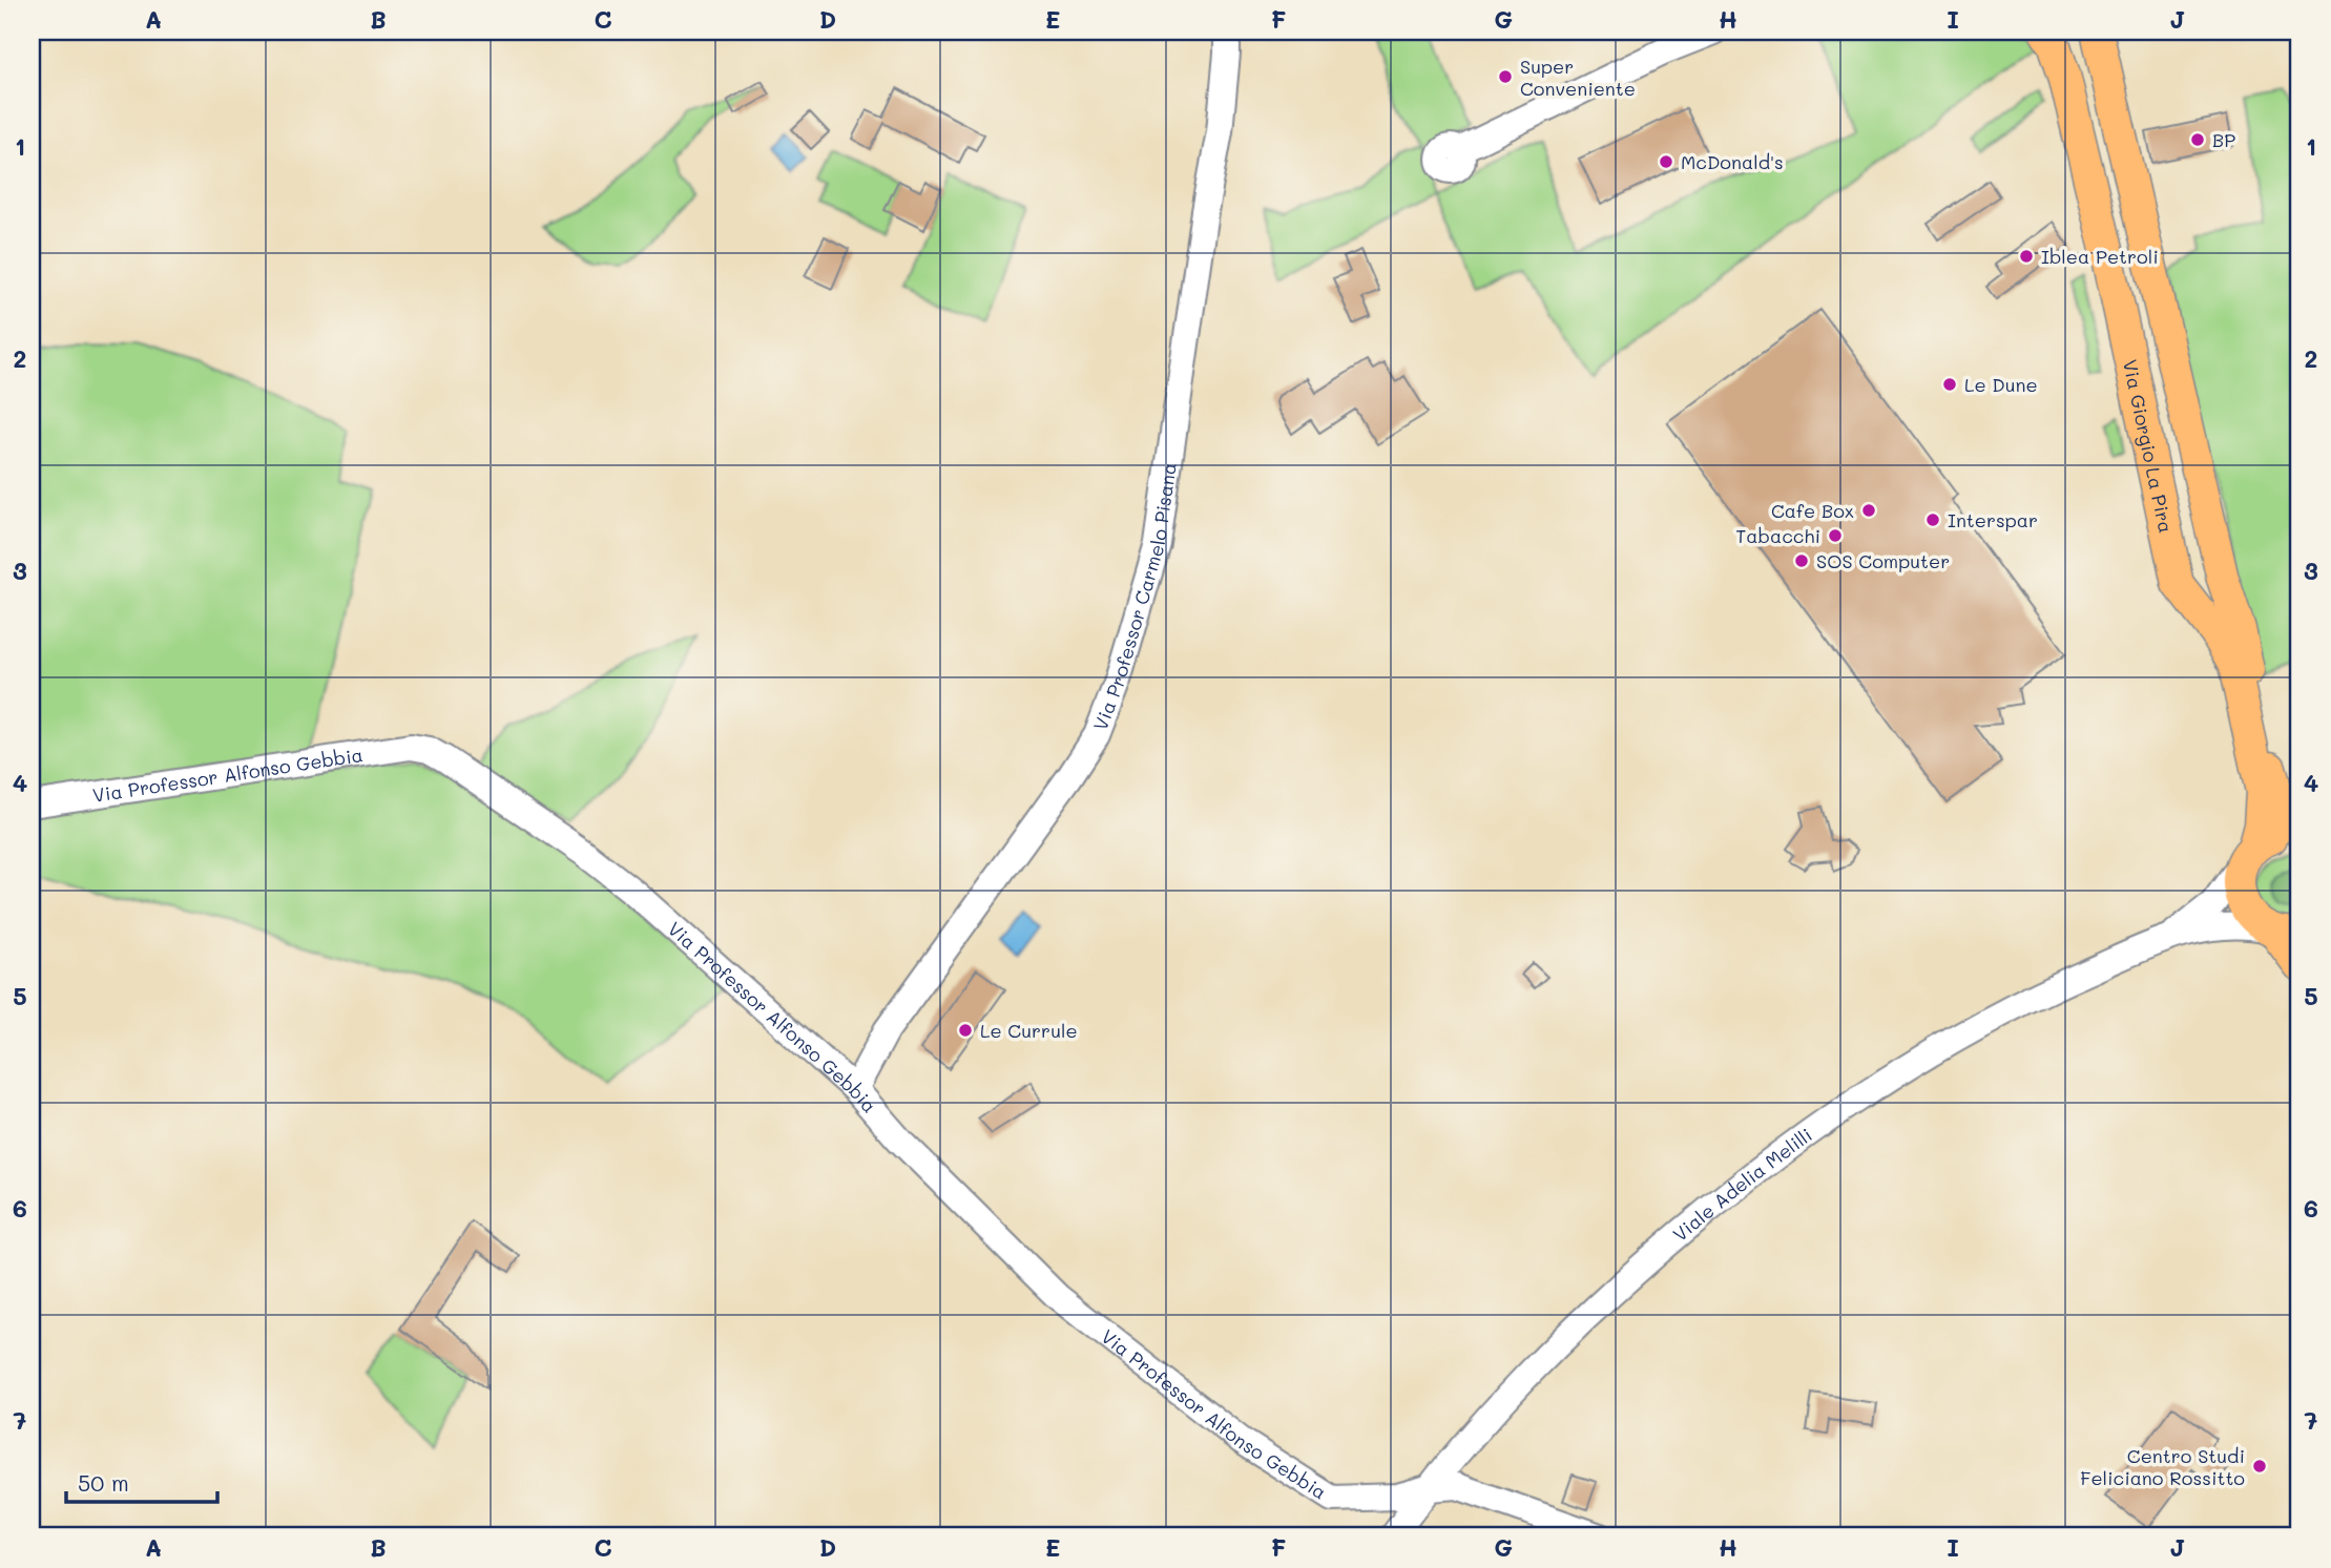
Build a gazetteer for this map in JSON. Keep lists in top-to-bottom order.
{
  "streets": {
    "main road": ["Via Giorgio La Pira"],
    "street": ["Via Professor Carmelo Pisana", "Via Professor Alfonso Gebbia", "Viale Adelia Melilli"]
  },
  "crossings": [
    ["Via Professor Carmelo Pisana", "Via Professor Alfonso Gebbia"],
    ["Via Professor Alfonso Gebbia", "Viale Adelia Melilli"]
  ],
  "places": [
    "Super Conveniente",
    "BP",
    "McDonald's",
    "Iblea Petroli",
    "Le Dune",
    "Cafe Box",
    "Interspar",
    "Tabacchi",
    "SOS Computer",
    "Le Currule",
    "Centro Studi Feliciano Rossitto"
  ],
  "scale_bar": "50 m",
  "grid": {
    "columns": [
      "A",
      "B",
      "C",
      "D",
      "E",
      "F",
      "G",
      "H",
      "I",
      "J"
    ],
    "rows": [
      "1",
      "2",
      "3",
      "4",
      "5",
      "6",
      "7"
    ]
  }
}
